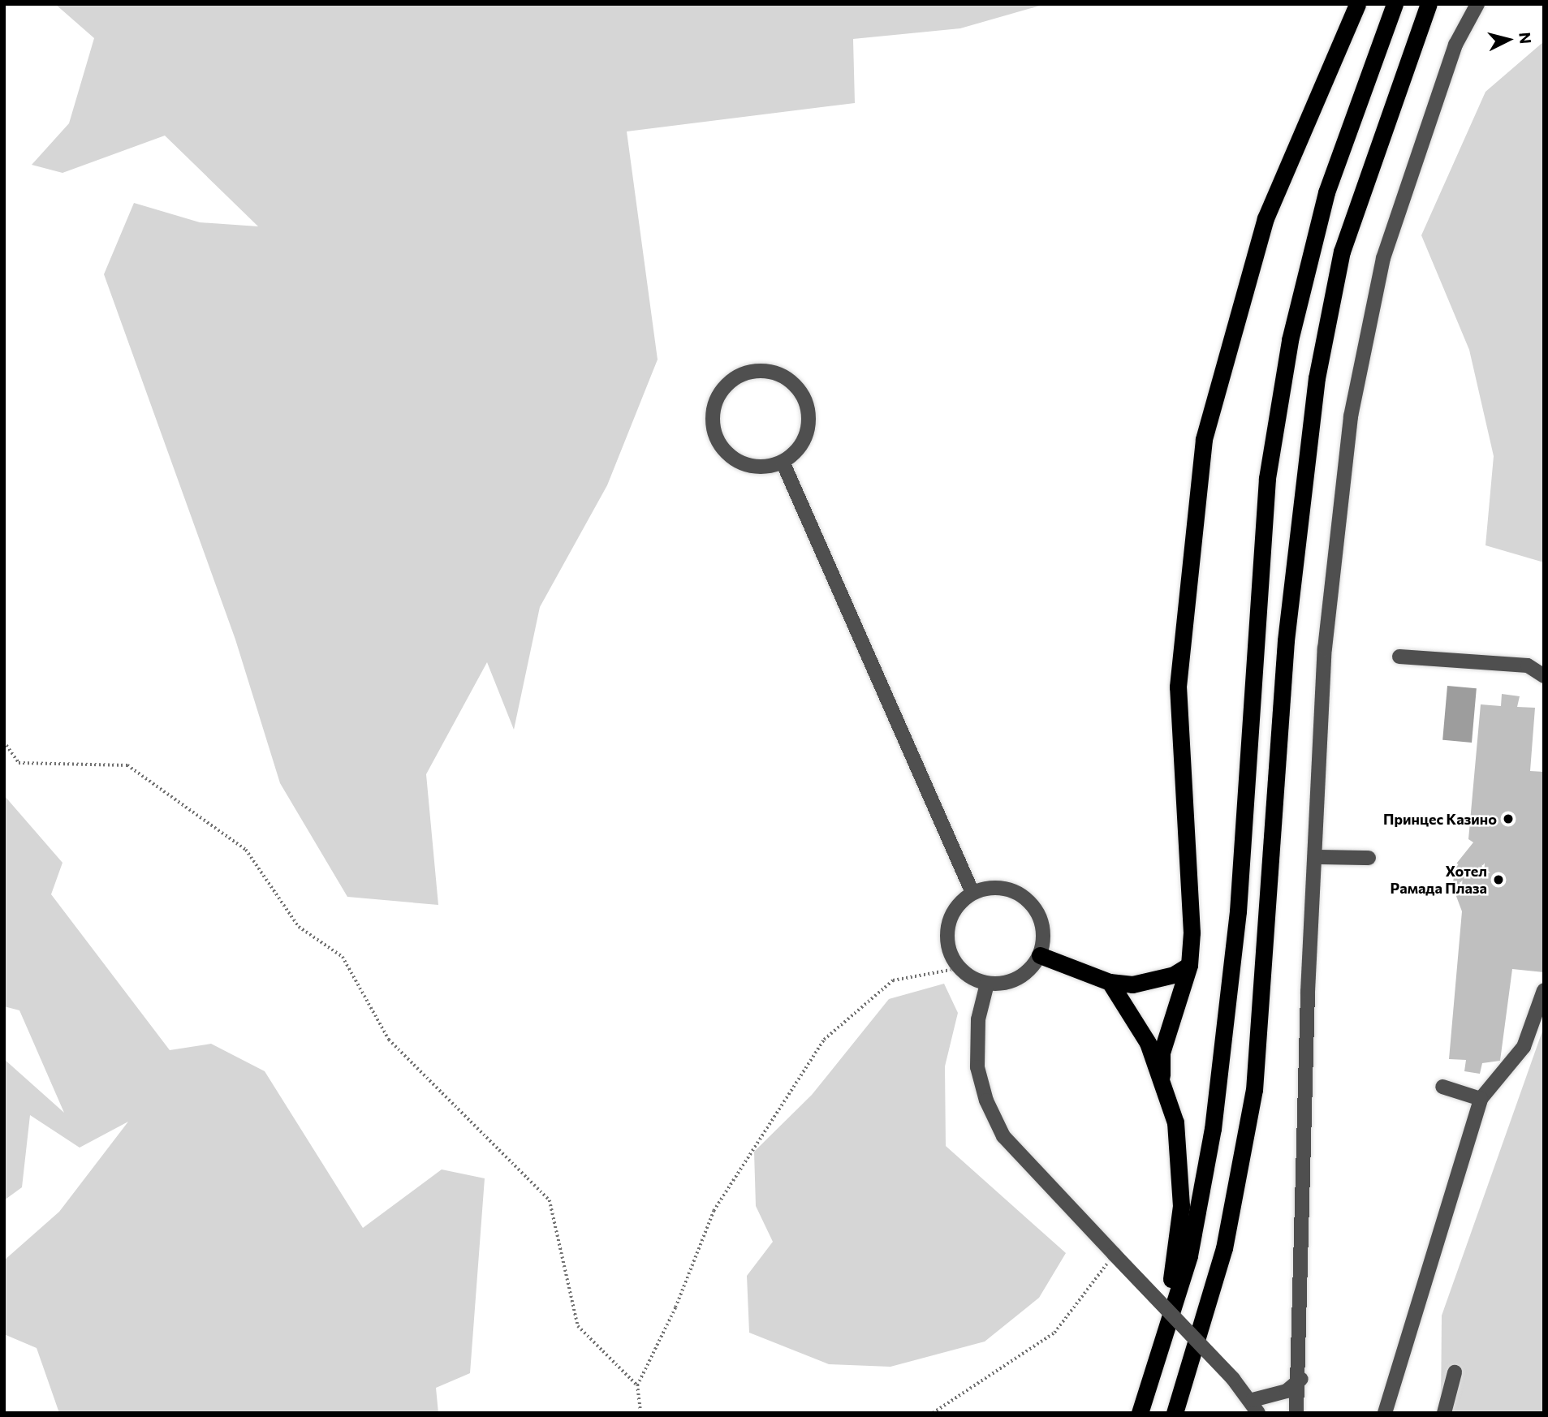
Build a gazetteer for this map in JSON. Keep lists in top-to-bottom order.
{
  "places": ["Принцес Казино", "Хотел Рамада Плаза"],
  "north": "right"
}
